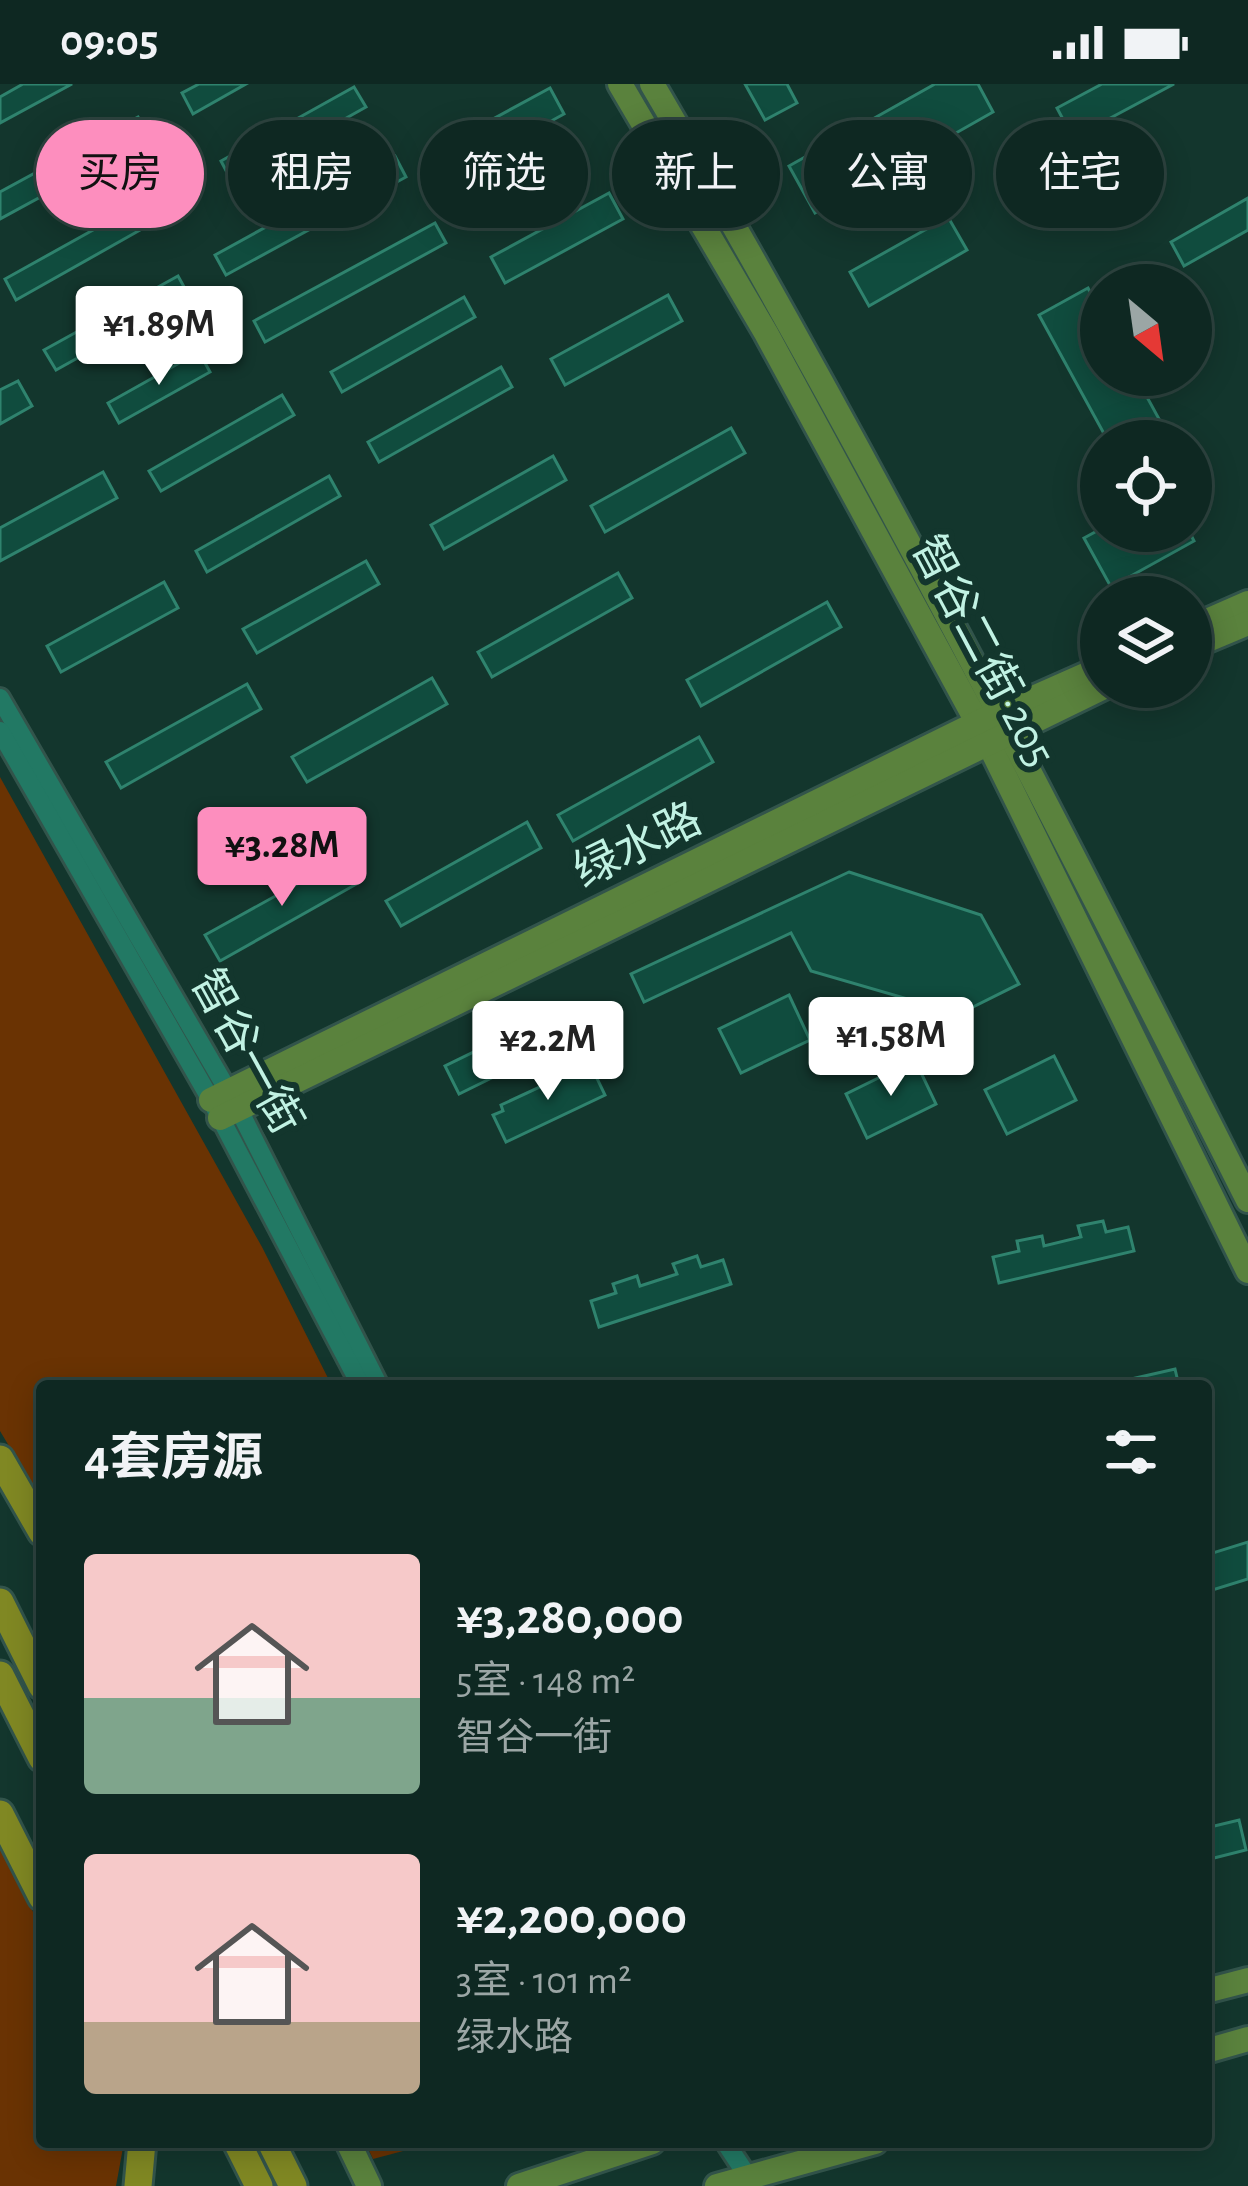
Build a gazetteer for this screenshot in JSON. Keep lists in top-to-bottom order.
{
  "streets": {
    "main road": ["智谷二街•205", "绿水路"],
    "street": ["智谷一街"]
  },
  "crossings": [
    ["智谷二街•205", "绿水路"],
    ["绿水路", "智谷一街"]
  ],
  "north": "bottom right",
  "page": {
    "status": "09:05",
    "chip": [
      "买房",
      "租房",
      "筛选",
      "新上",
      "公寓",
      "住宅"
    ],
    "price": [
      "¥1.89M",
      "¥3.28M",
      "¥1.58M",
      "¥2.2M"
    ],
    "heading": "4套房源",
    "list": [
      {
        "name": "¥3,280,000",
        "note": "5室 · 148 m² · 智谷一街"
      },
      {
        "name": "¥2,200,000",
        "note": "3室 · 101 m² · 绿水路"
      }
    ]
  }
}
